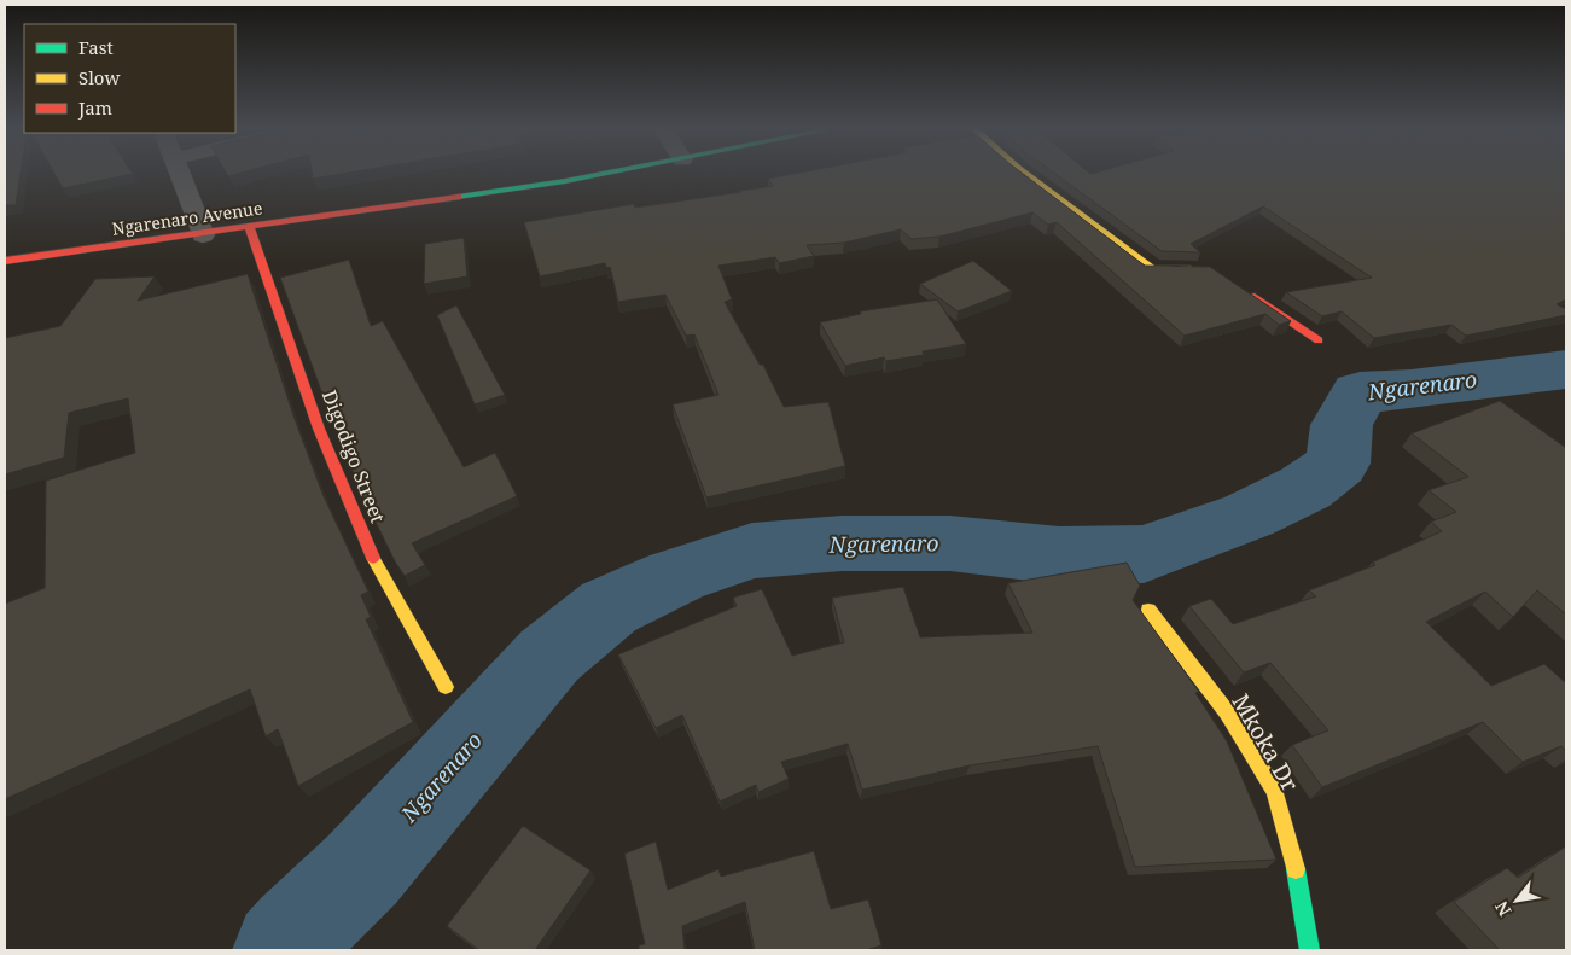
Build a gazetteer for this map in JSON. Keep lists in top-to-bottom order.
{
  "streets": {
    "main road": ["Ngarenaro Avenue", "Digodigo Street", "Mkoka Dr"]
  },
  "crossings": [
    ["Ngarenaro Avenue", "Digodigo Street"]
  ],
  "water": ["Ngarenaro"],
  "legend": ["Fast", "Slow", "Jam"],
  "north": "bottom left"
}
